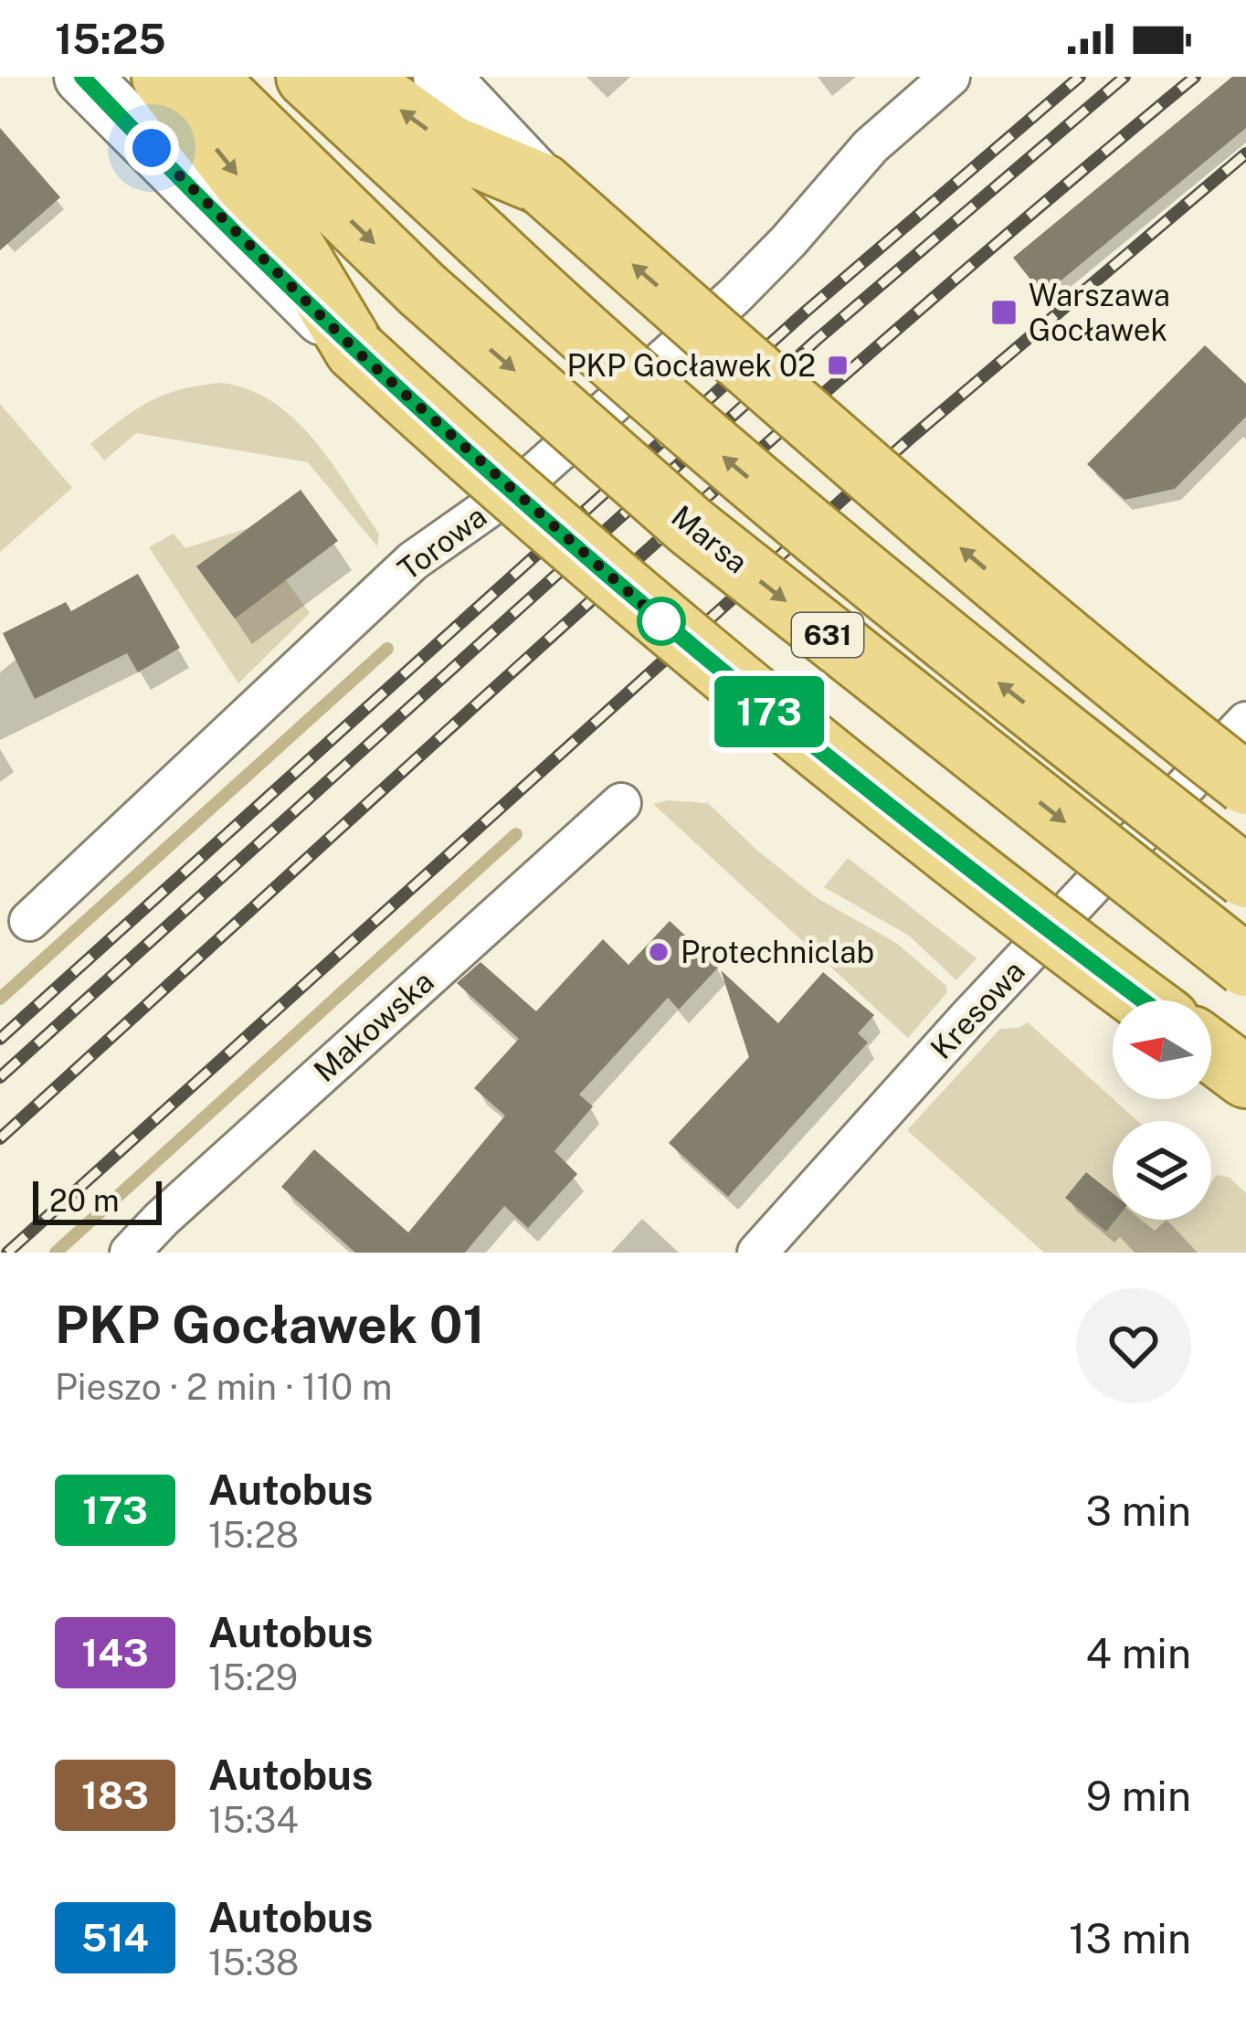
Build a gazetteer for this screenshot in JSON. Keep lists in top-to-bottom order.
{
  "streets": {
    "main road": ["Marsa", "631"],
    "street": ["Torowa", "Kresowa", "Makowska"]
  },
  "places": {
    "transit": ["Warszawa Gocławek", "PKP Gocławek 02"],
    "other": ["Protechniclab"]
  },
  "lines": ["bus line 173"],
  "scale_bar": "20 m",
  "north": "left",
  "page": {
    "status": "15:25",
    "on_map": "173",
    "scale": "20 m",
    "heading": ["PKP Gocławek 01", "Pieszo · 2 min · 110 m"],
    "list": [
      {
        "mark": "173",
        "name": "Autobus",
        "note": "15:28",
        "value": "3 min"
      },
      {
        "mark": "143",
        "name": "Autobus",
        "note": "15:29",
        "value": "4 min"
      },
      {
        "mark": "183",
        "name": "Autobus",
        "note": "15:34",
        "value": "9 min"
      },
      {
        "mark": "514",
        "name": "Autobus",
        "note": "15:38",
        "value": "13 min"
      }
    ]
  }
}
